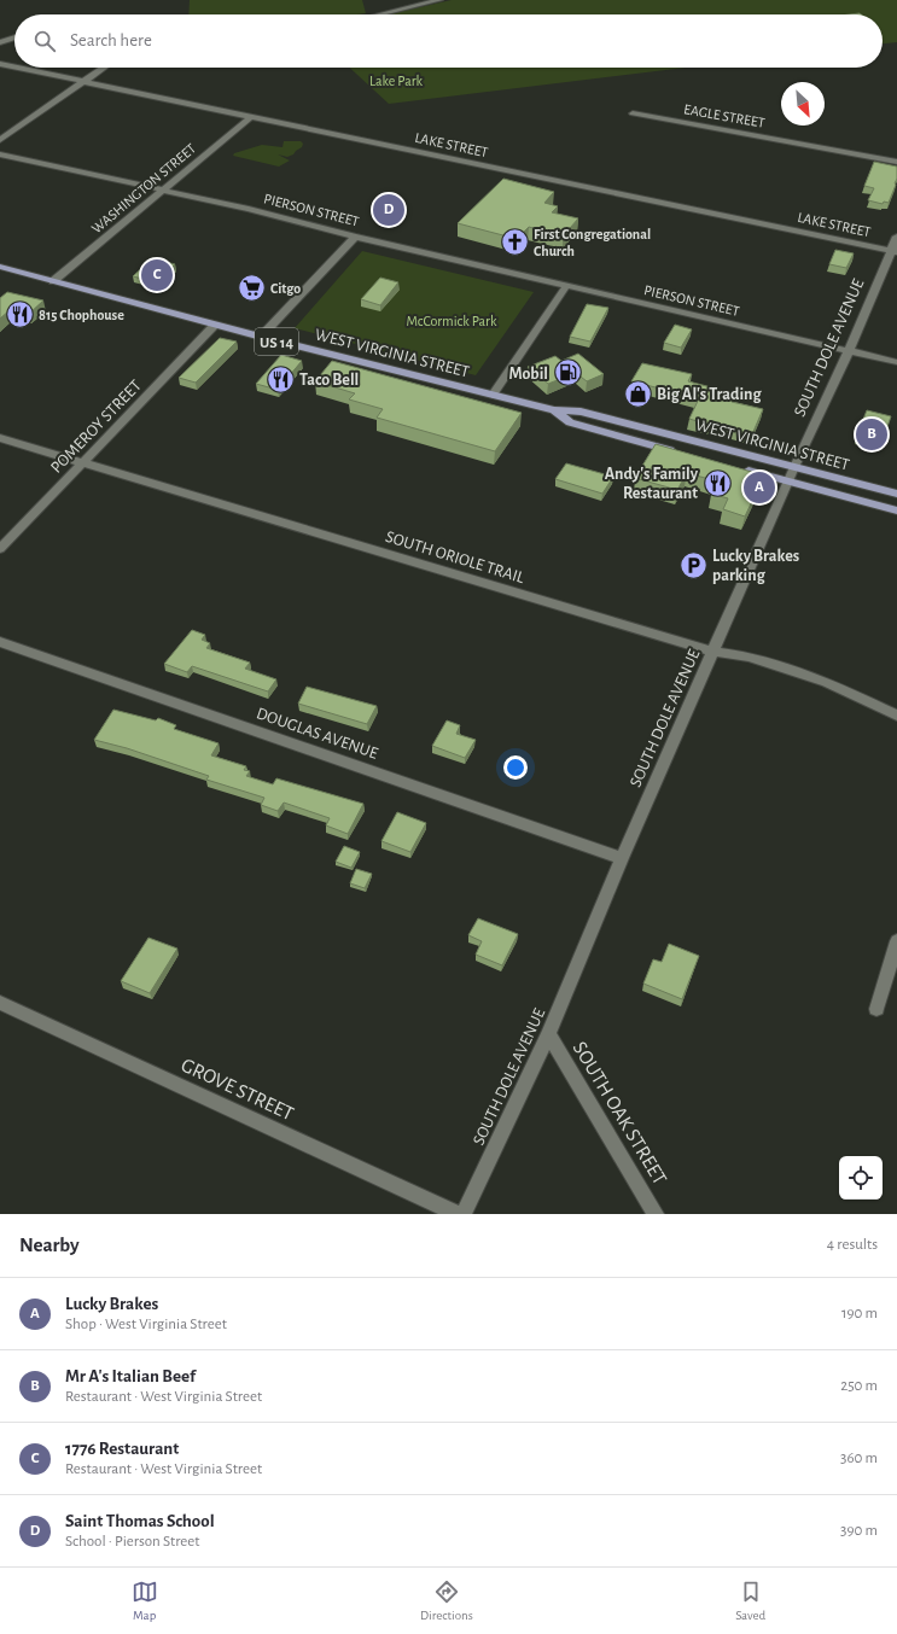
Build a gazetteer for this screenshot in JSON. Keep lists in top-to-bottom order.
{
  "streets": {
    "main road": ["US 14", "WEST VIRGINIA STREET"],
    "street": [
      "EAGLE STREET",
      "LAKE STREET",
      "WASHINGTON STREET",
      "PIERSON STREET",
      "SOUTH DOLE AVENUE",
      "POMEROY STREET",
      "SOUTH ORIOLE TRAIL",
      "DOUGLAS AVENUE",
      "GROVE STREET",
      "SOUTH OAK STREET"
    ]
  },
  "crossings": [
    ["LAKE STREET", "WASHINGTON STREET"],
    ["LAKE STREET", "SOUTH DOLE AVENUE"],
    ["WASHINGTON STREET", "PIERSON STREET"],
    ["WASHINGTON STREET", "WEST VIRGINIA STREET"],
    ["PIERSON STREET", "SOUTH DOLE AVENUE"],
    ["SOUTH DOLE AVENUE", "WEST VIRGINIA STREET"],
    ["SOUTH DOLE AVENUE", "SOUTH ORIOLE TRAIL"],
    ["SOUTH DOLE AVENUE", "DOUGLAS AVENUE"],
    ["SOUTH DOLE AVENUE", "SOUTH OAK STREET"],
    ["WEST VIRGINIA STREET", "POMEROY STREET"],
    ["POMEROY STREET", "SOUTH ORIOLE TRAIL"]
  ],
  "parks": ["Lake Park", "McCormick Park"],
  "places": {
    "church": ["First Congregational Church"],
    "supermarket": ["Citgo"],
    "restaurant": ["815 Chophouse", "Taco Bell", "Andy's Family Restaurant"],
    "fuel station": ["Mobil"],
    "shop": ["Big Al's Trading"],
    "parking": ["Lucky Brakes parking"]
  },
  "north": "bottom right",
  "page": {
    "search": "Search here",
    "pins": [
      "D",
      "C",
      "B",
      "A"
    ],
    "heading": ["Nearby", "4 results"],
    "list": [
      {
        "mark": "A",
        "name": "Lucky Brakes",
        "note": "Shop · West Virginia Street",
        "value": "190 m"
      },
      {
        "mark": "B",
        "name": "Mr A's Italian Beef",
        "note": "Restaurant · West Virginia Street",
        "value": "250 m"
      },
      {
        "mark": "C",
        "name": "1776 Restaurant",
        "note": "Restaurant · West Virginia Street",
        "value": "360 m"
      },
      {
        "mark": "D",
        "name": "Saint Thomas School",
        "note": "School · Pierson Street",
        "value": "390 m"
      }
    ],
    "nav": ["Map", "Directions", "Saved"]
  }
}
